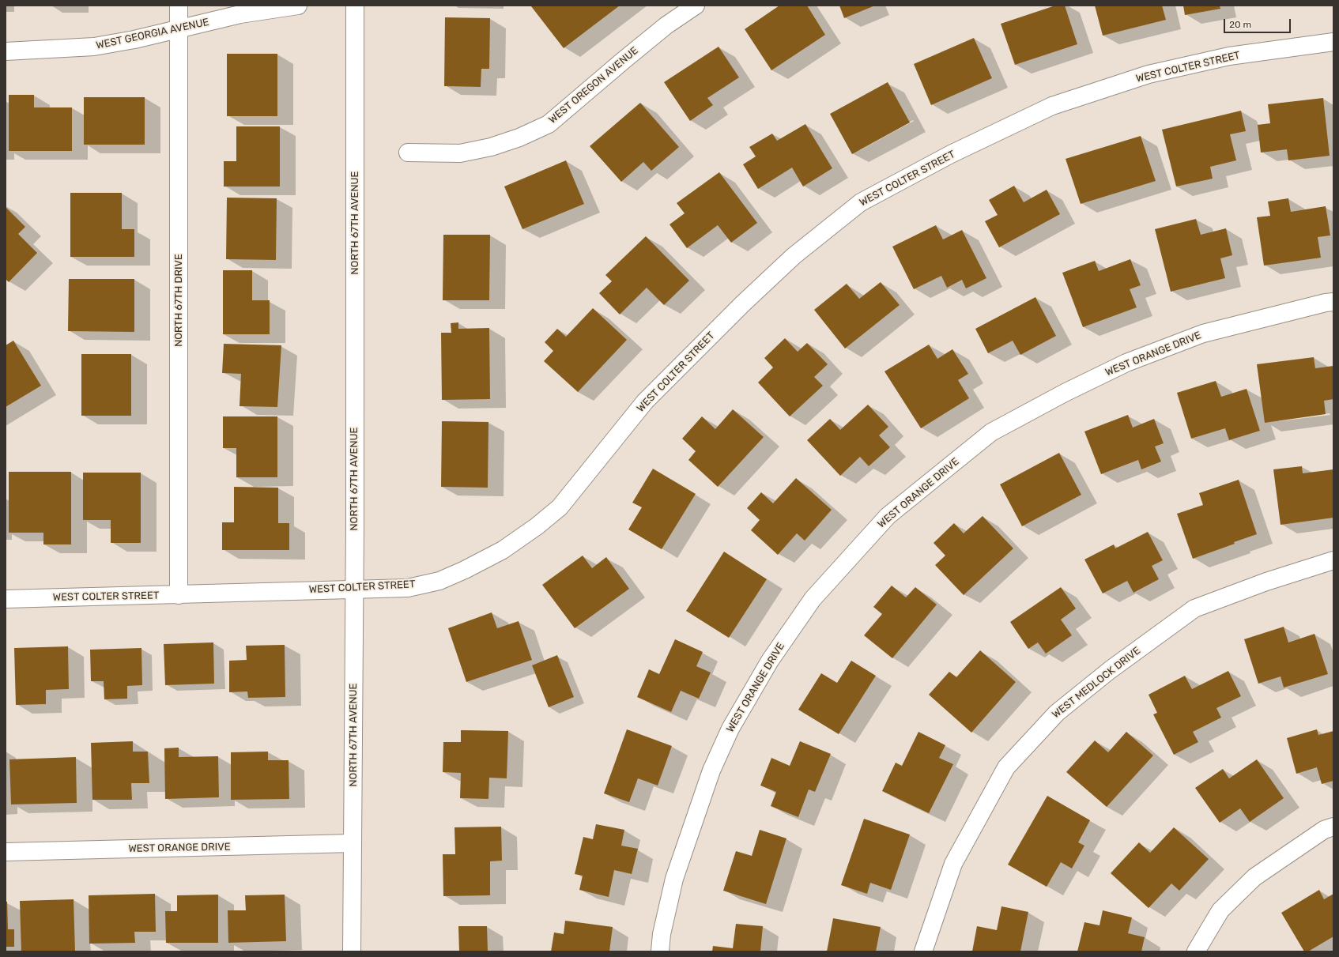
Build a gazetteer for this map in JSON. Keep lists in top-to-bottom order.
{
  "streets": {
    "street": [
      "WEST GEORGIA AVENUE",
      "WEST COLTER STREET",
      "WEST OREGON AVENUE",
      "NORTH 67TH AVENUE",
      "NORTH 67TH DRIVE",
      "WEST ORANGE DRIVE",
      "WEST MEDLOCK DRIVE"
    ]
  },
  "crossings": [
    ["WEST GEORGIA AVENUE", "NORTH 67TH DRIVE"],
    ["WEST COLTER STREET", "NORTH 67TH AVENUE"],
    ["WEST COLTER STREET", "NORTH 67TH DRIVE"],
    ["NORTH 67TH AVENUE", "WEST ORANGE DRIVE"]
  ],
  "scale_bar": "20 m"
}
